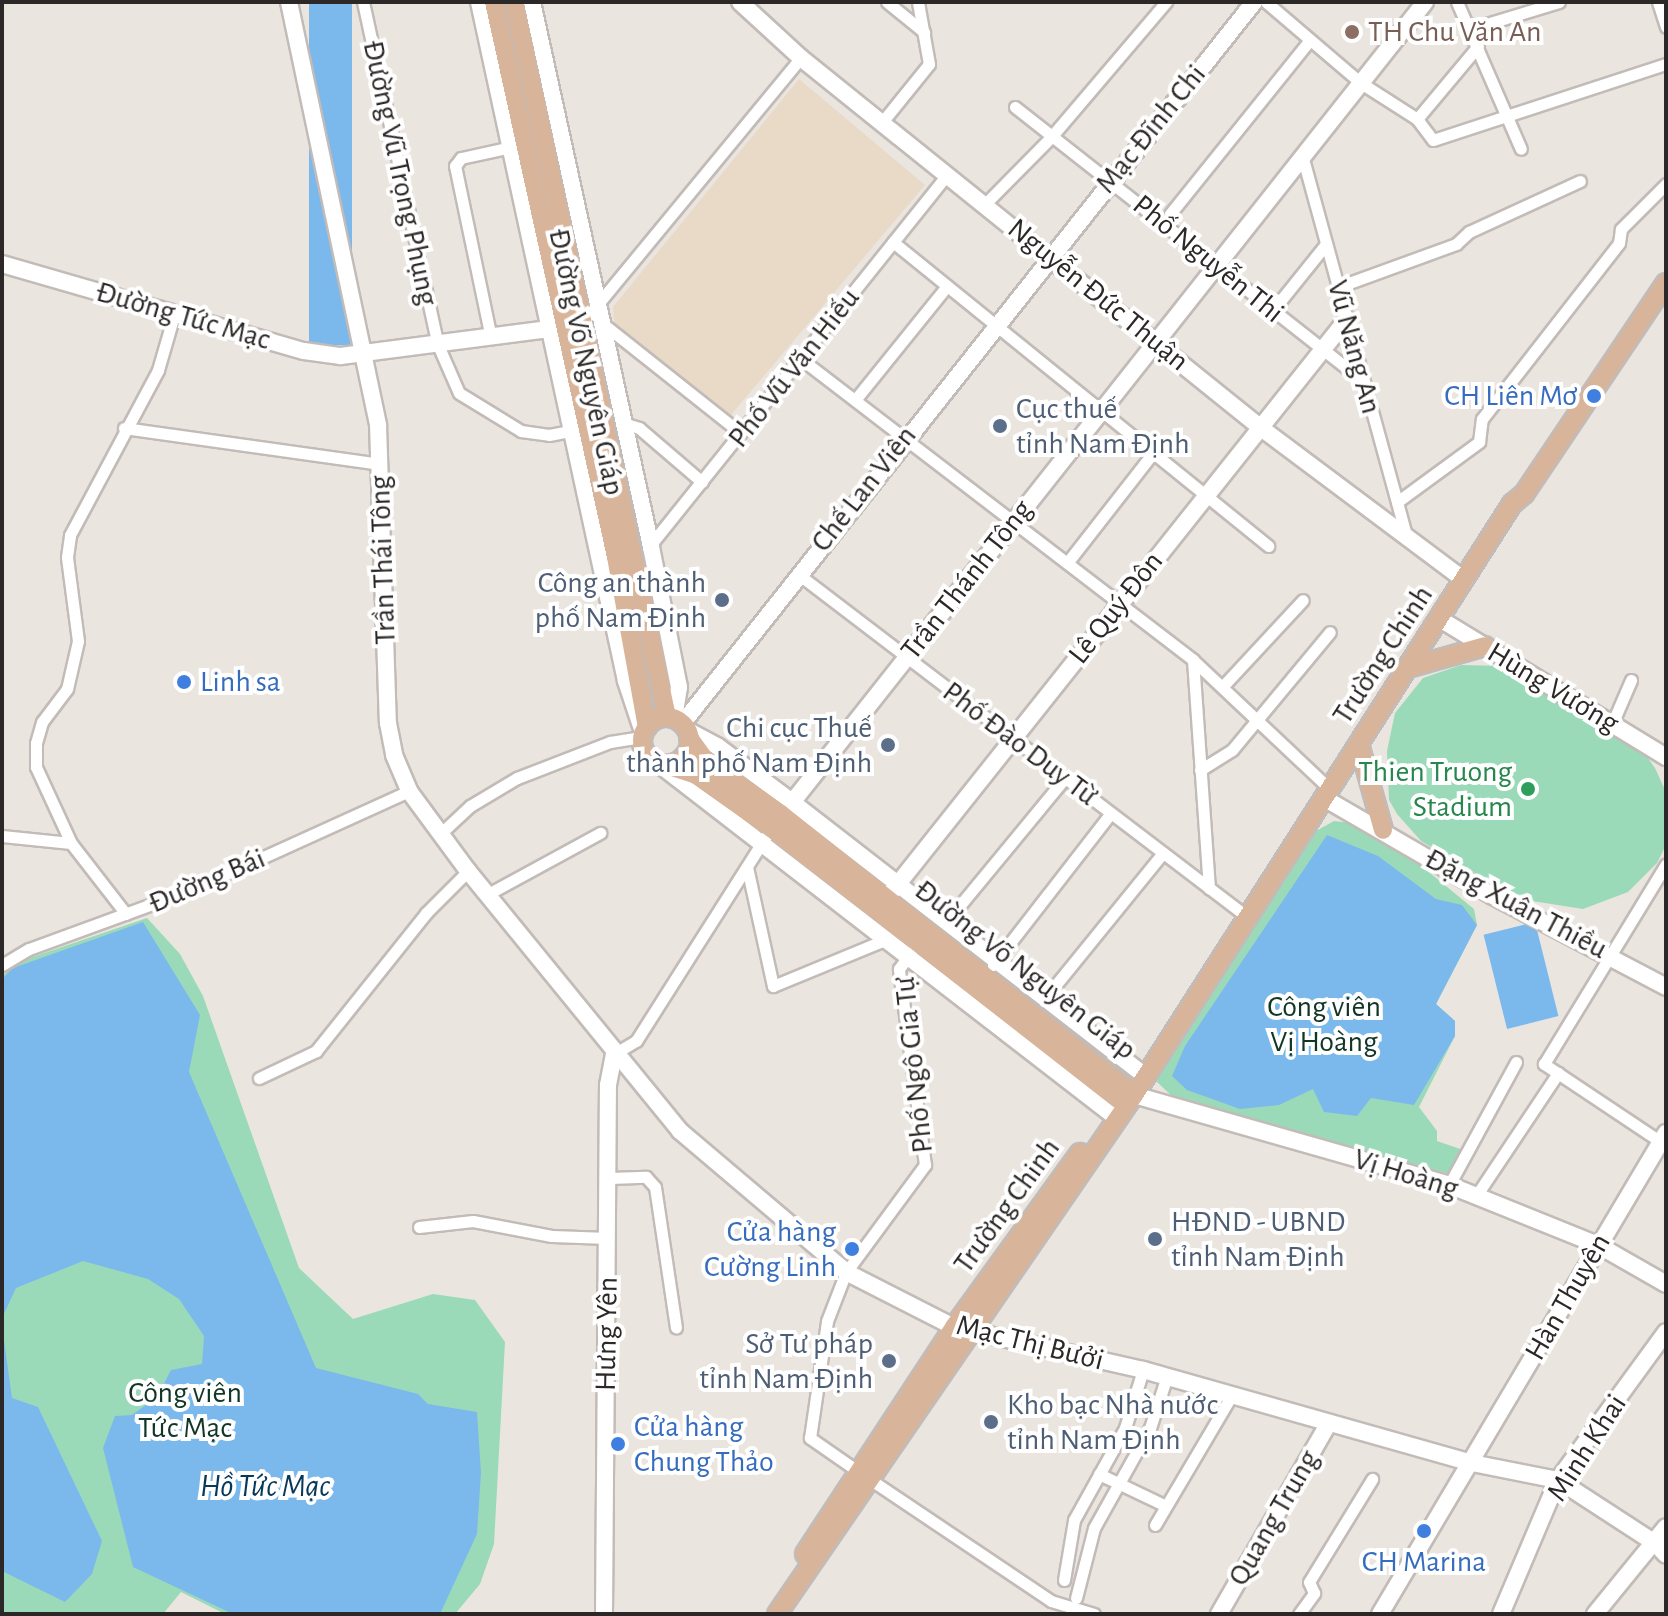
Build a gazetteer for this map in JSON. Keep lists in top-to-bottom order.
{
  "streets": {
    "main road": ["Đường Võ Nguyên Giáp", "Trường Chinh"],
    "street": [
      "Mạc Đĩnh Chi",
      "Đường Vũ Trọng Phụng",
      "Phố Nguyễn Thi",
      "Nguyễn Đức Thuận",
      "Đường Tức Mạc",
      "Vũ Năng An",
      "Phố Vũ Văn Hiếu",
      "Chế Lan Viên",
      "Trần Thái Tông",
      "Trần Thánh Tông",
      "Lê Quý Đôn",
      "Hùng Vương",
      "Phố Đào Duy Từ",
      "Đường Bái",
      "Đặng Xuân Thiều",
      "Phố Ngô Gia Tự",
      "Vị Hoàng",
      "Hàn Thuyên",
      "Hưng Yên",
      "Mạc Thị Bưởi",
      "Minh Khai",
      "Quang Trung"
    ]
  },
  "crossings": [
    ["Mạc Đĩnh Chi", "Phố Nguyễn Thi"],
    ["Mạc Đĩnh Chi", "Nguyễn Đức Thuận"],
    ["Mạc Đĩnh Chi", "Chế Lan Viên"],
    ["Đường Vũ Trọng Phụng", "Đường Tức Mạc"],
    ["Đường Vũ Trọng Phụng", "Đường Võ Nguyên Giáp"],
    ["Phố Nguyễn Thi", "Vũ Năng An"],
    ["Phố Nguyễn Thi", "Trần Thánh Tông"],
    ["Phố Nguyễn Thi", "Lê Quý Đôn"],
    ["Nguyễn Đức Thuận", "Vũ Năng An"],
    ["Nguyễn Đức Thuận", "Phố Vũ Văn Hiếu"],
    ["Nguyễn Đức Thuận", "Chế Lan Viên"],
    ["Nguyễn Đức Thuận", "Trần Thánh Tông"],
    ["Nguyễn Đức Thuận", "Lê Quý Đôn"],
    ["Nguyễn Đức Thuận", "Trường Chinh"],
    ["Đường Tức Mạc", "Đường Võ Nguyên Giáp"],
    ["Đường Tức Mạc", "Trần Thái Tông"],
    ["Vũ Năng An", "Trần Thánh Tông"],
    ["Vũ Năng An", "Lê Quý Đôn"],
    ["Đường Võ Nguyên Giáp", "Phố Vũ Văn Hiếu"],
    ["Đường Võ Nguyên Giáp", "Chế Lan Viên"],
    ["Đường Võ Nguyên Giáp", "Trần Thánh Tông"],
    ["Đường Võ Nguyên Giáp", "Lê Quý Đôn"],
    ["Đường Võ Nguyên Giáp", "Trường Chinh"],
    ["Đường Võ Nguyên Giáp", "Phố Ngô Gia Tự"],
    ["Đường Võ Nguyên Giáp", "Vị Hoàng"],
    ["Chế Lan Viên", "Phố Đào Duy Từ"],
    ["Trần Thái Tông", "Trần Thánh Tông"],
    ["Trần Thái Tông", "Đường Bái"],
    ["Trần Thái Tông", "Hưng Yên"],
    ["Trần Thái Tông", "Mạc Thị Bưởi"],
    ["Trần Thánh Tông", "Phố Đào Duy Từ"],
    ["Trần Thánh Tông", "Hưng Yên"],
    ["Trần Thánh Tông", "Mạc Thị Bưởi"],
    ["Lê Quý Đôn", "Phố Đào Duy Từ"],
    ["Trường Chinh", "Hùng Vương"],
    ["Trường Chinh", "Phố Đào Duy Từ"],
    ["Trường Chinh", "Đặng Xuân Thiều"],
    ["Trường Chinh", "Phố Ngô Gia Tự"],
    ["Trường Chinh", "Vị Hoàng"],
    ["Trường Chinh", "Mạc Thị Bưởi"],
    ["Phố Ngô Gia Tự", "Mạc Thị Bưởi"],
    ["Vị Hoàng", "Hàn Thuyên"],
    ["Hàn Thuyên", "Mạc Thị Bưởi"],
    ["Hưng Yên", "Mạc Thị Bưởi"],
    ["Mạc Thị Bưởi", "Minh Khai"],
    ["Mạc Thị Bưởi", "Quang Trung"]
  ],
  "water": ["Hồ Tức Mạc"],
  "parks": ["Công viên Vị Hoàng", "Công viên Tức Mạc"],
  "places": [
    "TH Chu Văn An",
    "CH Liên Mơ",
    "Cục thuế tỉnh Nam Định",
    "Công an thành phố Nam Định",
    "Linh sa",
    "Chi cục Thuế thành phố Nam Định",
    "Thien Truong Stadium",
    "HĐND - UBND tỉnh Nam Định",
    "Cửa hàng Cường Linh",
    "Sở Tư pháp tỉnh Nam Định",
    "Kho bạc Nhà nước tỉnh Nam Định",
    "Cửa hàng Chung Thảo",
    "CH Marina"
  ]
}
